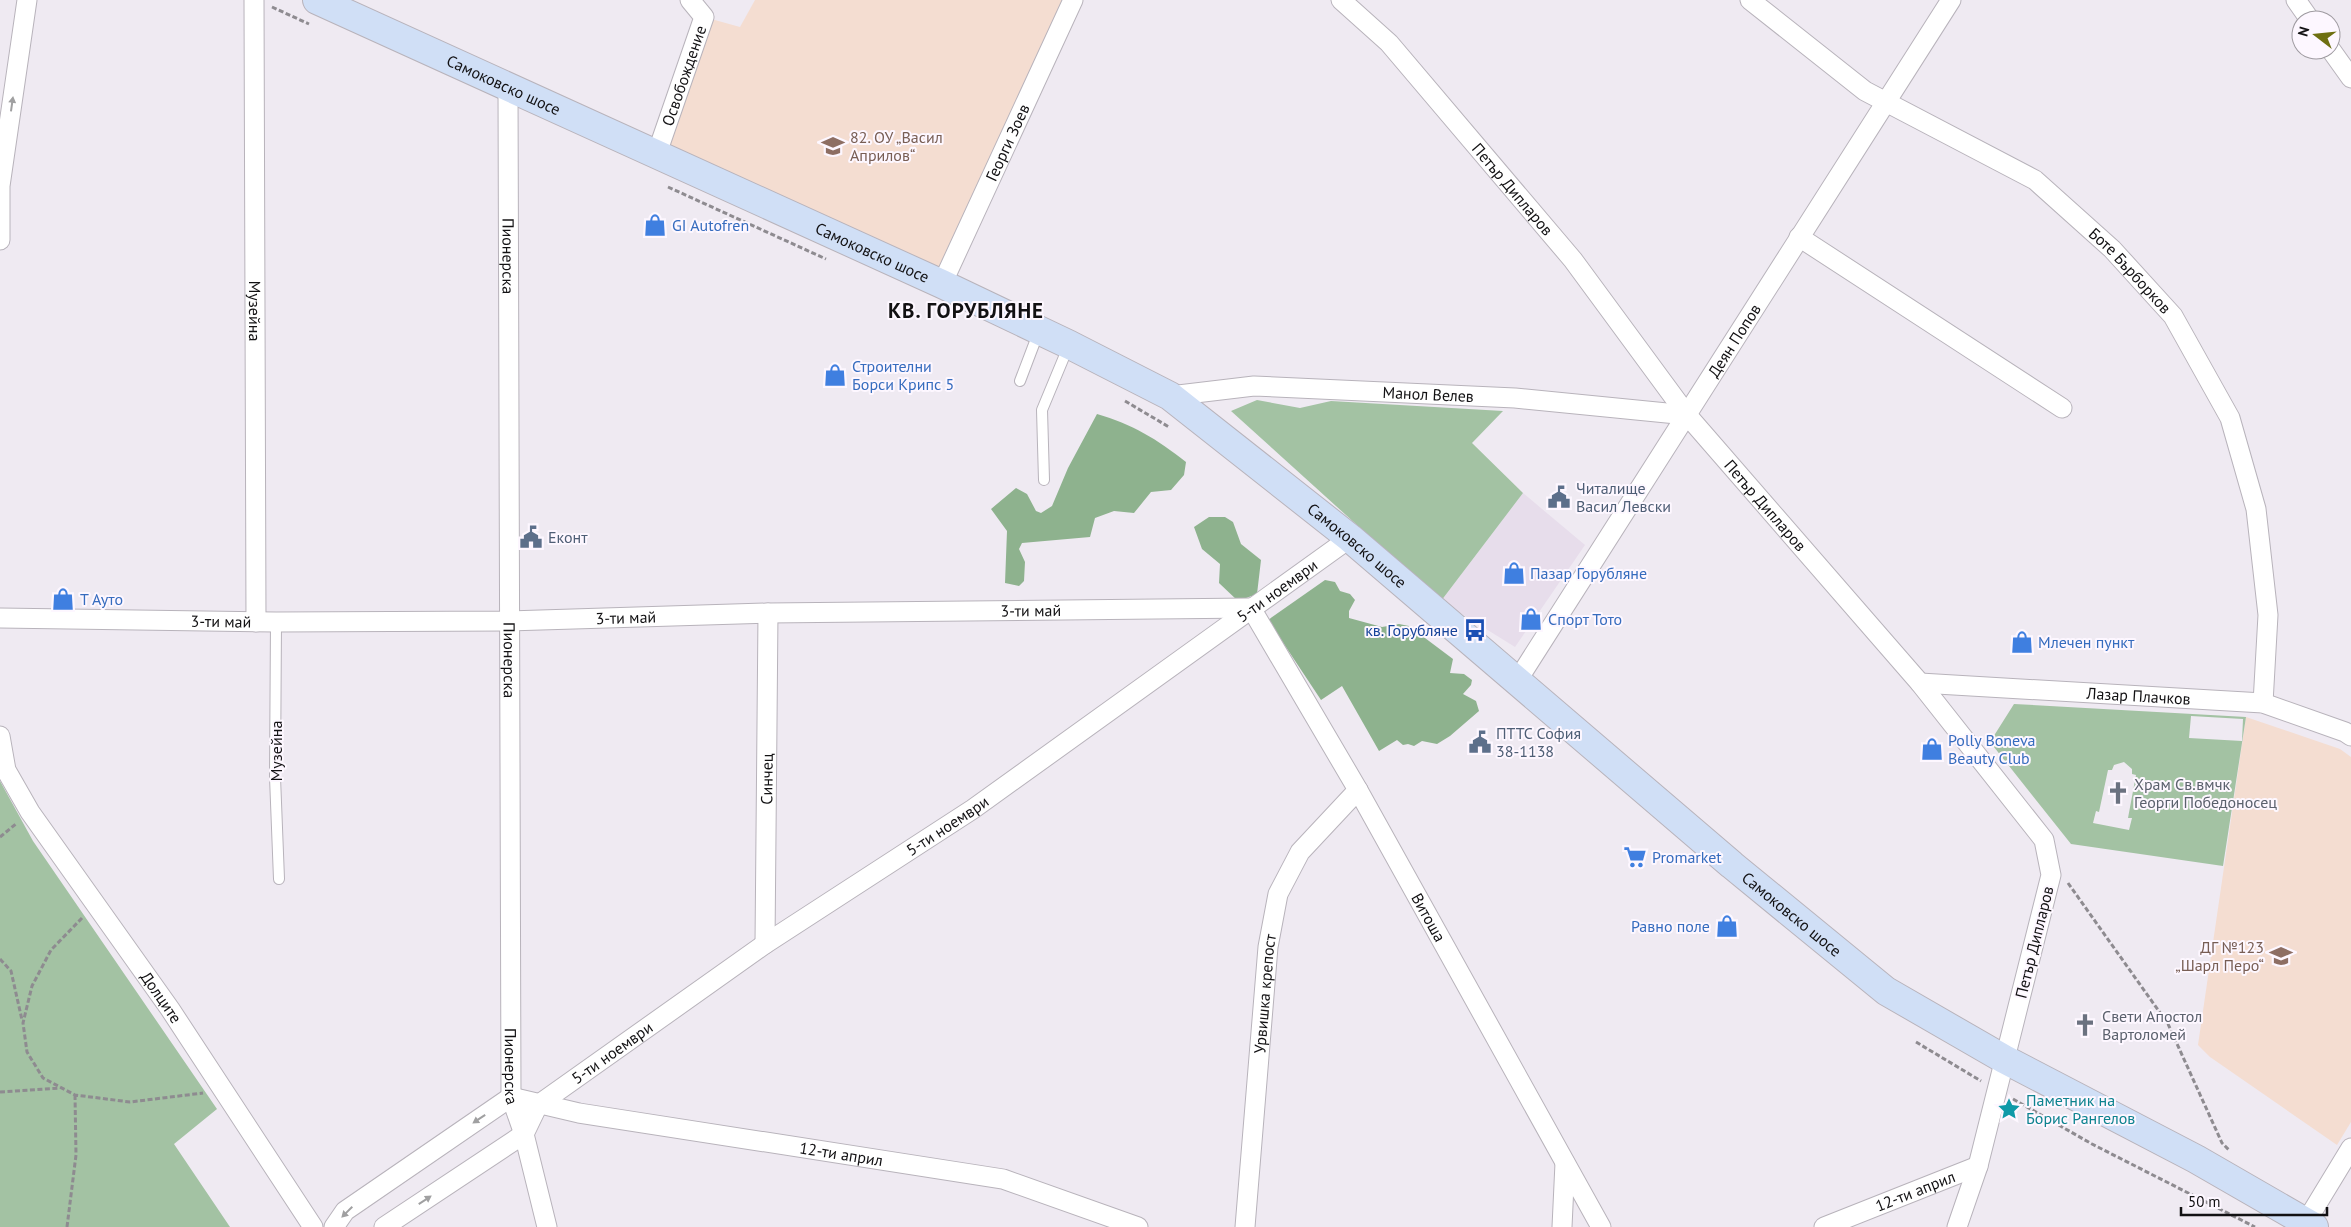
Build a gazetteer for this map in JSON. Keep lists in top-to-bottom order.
{
  "streets": {
    "main road": ["Самоковско шосе"],
    "street": [
      "Освобождение",
      "Георги Зоев",
      "Петър Дипларов",
      "Пионерска",
      "Боте Бърборков",
      "Музейна",
      "Деян Попов",
      "Манол Велев",
      "5-ти ноември",
      "3-ти май",
      "Лазар Плачков",
      "Синчец",
      "Витоша",
      "Урвишка крепост",
      "Долците",
      "12-ти април"
    ]
  },
  "crossings": [
    ["Освобождение", "Самоковско шосе"],
    ["Самоковско шосе", "Георги Зоев"],
    ["Самоковско шосе", "Петър Дипларов"],
    ["Самоковско шосе", "Пионерска"],
    ["Самоковско шосе", "Деян Попов"],
    ["Самоковско шосе", "Манол Велев"],
    ["Самоковско шосе", "5-ти ноември"],
    ["Петър Дипларов", "Деян Попов"],
    ["Петър Дипларов", "Манол Велев"],
    ["Петър Дипларов", "Лазар Плачков"],
    ["Петър Дипларов", "12-ти април"],
    ["Пионерска", "5-ти ноември"],
    ["Пионерска", "3-ти май"],
    ["Боте Бърборков", "Деян Попов"],
    ["Боте Бърборков", "Лазар Плачков"],
    ["Музейна", "3-ти май"],
    ["Деян Попов", "Манол Велев"],
    ["5-ти ноември", "3-ти май"],
    ["5-ти ноември", "Синчец"],
    ["5-ти ноември", "Витоша"],
    ["5-ти ноември", "12-ти април"],
    ["3-ти май", "Синчец"],
    ["3-ти май", "Витоша"],
    ["Витоша", "Урвишка крепост"]
  ],
  "districts": ["КВ. ГОРУБЛЯНЕ"],
  "places": {
    "school or university": ["82. ОУ „Васил Априлов“", "ДГ №123 „Шарл Перо“"],
    "shop": [
      "GI Autofren",
      "Строителни Борси Крипс 5",
      "Пазар Горубляне",
      "Т Ауто",
      "Спорт Тото",
      "Млечен пункт",
      "Polly Boneva Beauty Club",
      "Равно поле"
    ],
    "public building": ["Читалище Васил Левски", "Еконт", "ПТТС София 38-1138"],
    "bus stop": ["кв. Горубляне"],
    "church": ["Храм Св.вмчк Георги Победоносец", "Свети Апостол Вартоломей"],
    "supermarket": ["Promarket"],
    "place": ["Паметник на Борис Рангелов"]
  },
  "scale_bar": "50 m",
  "north": "left"
}
